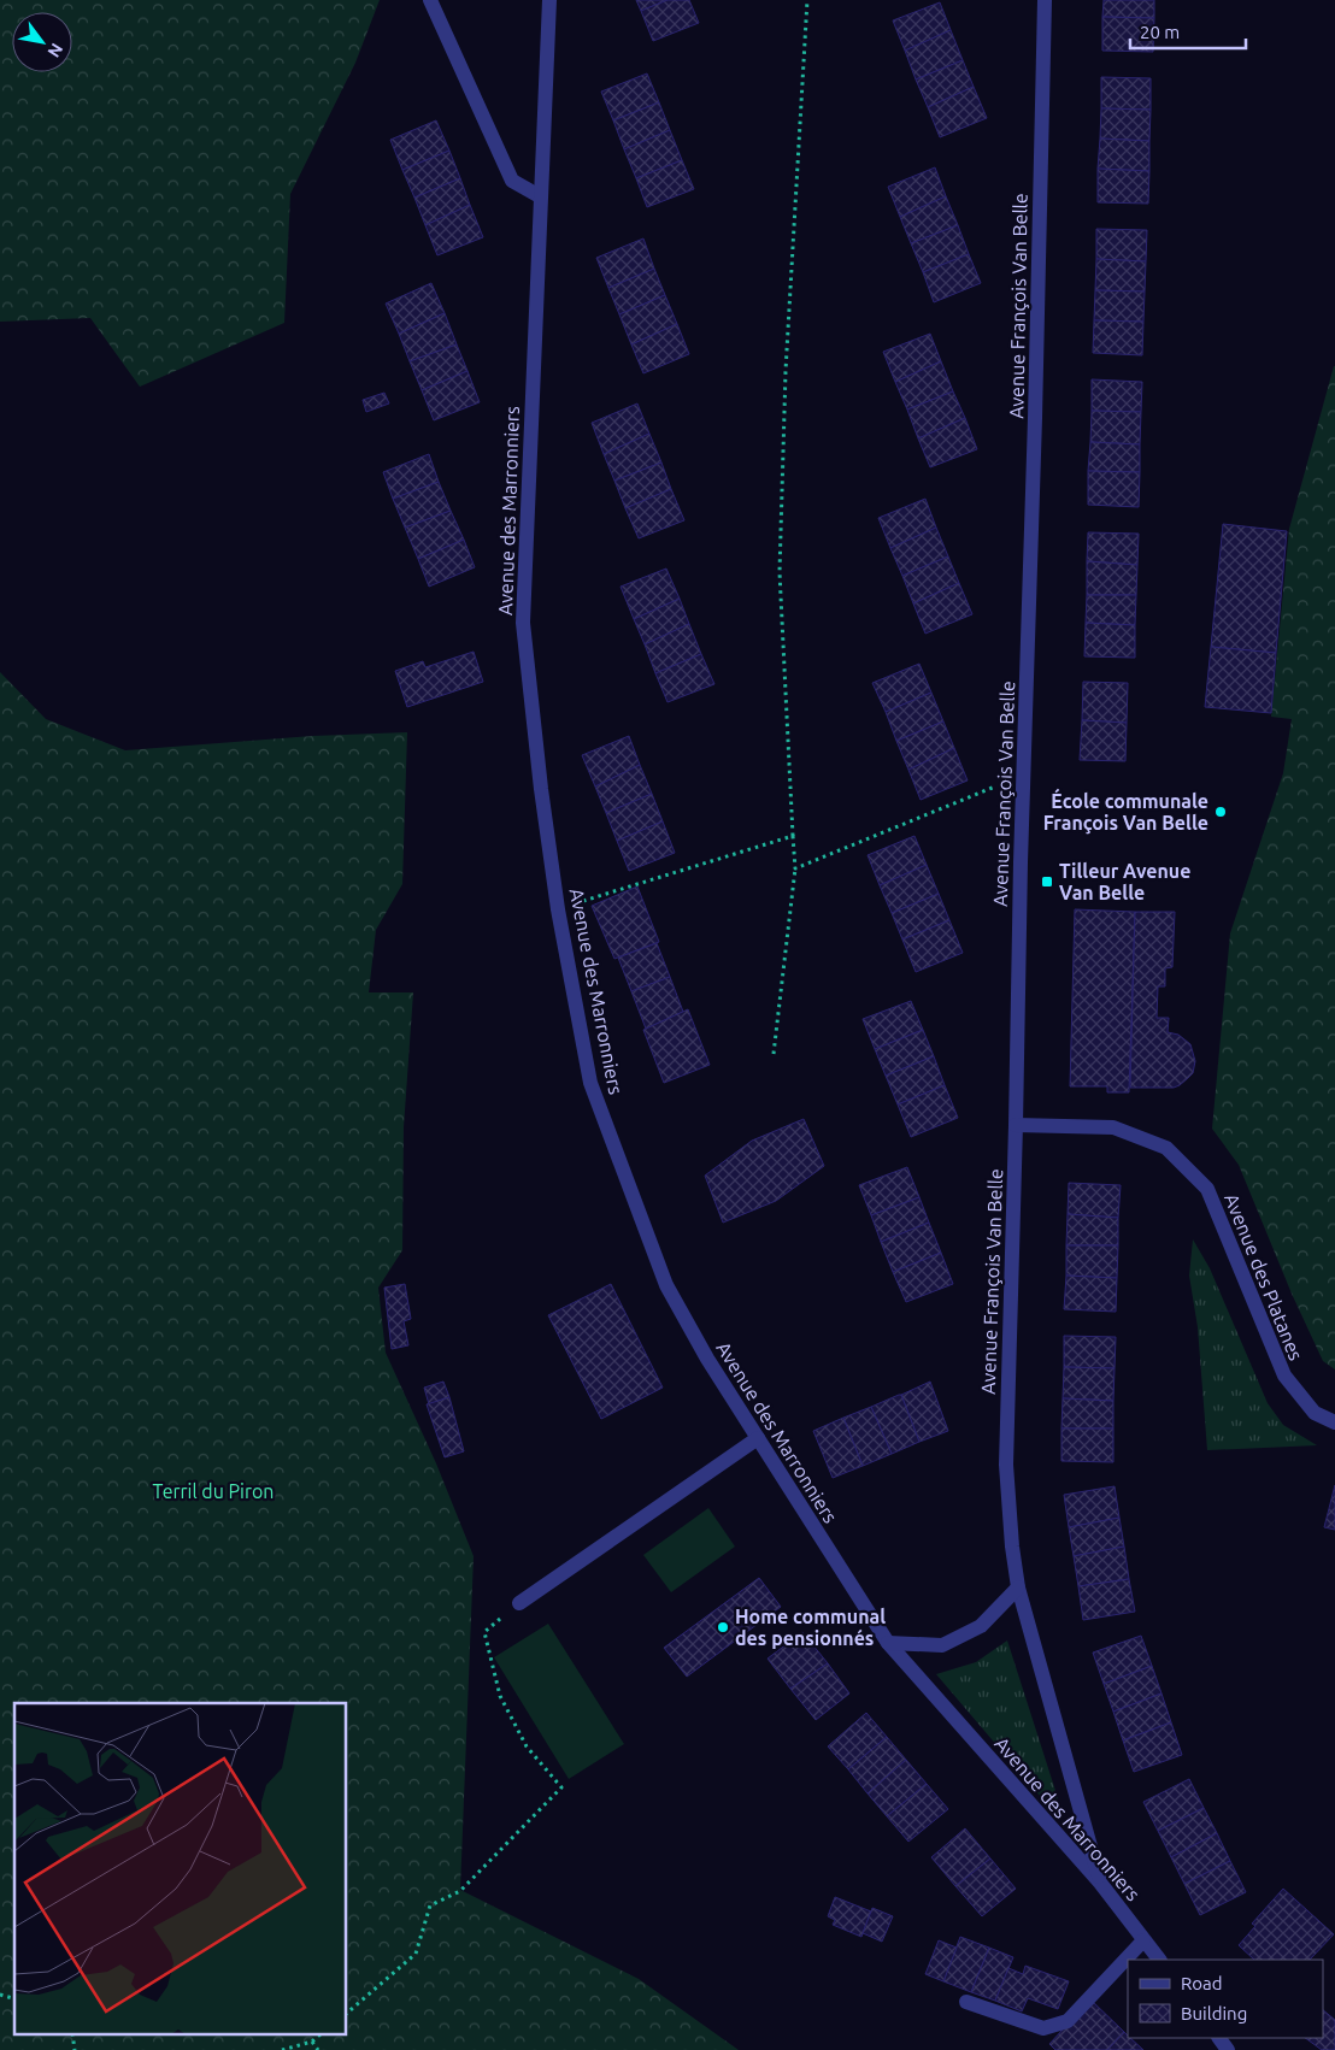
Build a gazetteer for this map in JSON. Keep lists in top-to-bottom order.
{
  "streets": {
    "street": ["Avenue François Van Belle", "Avenue des Marronniers", "Avenue des Platanes"]
  },
  "crossings": [
    ["Avenue François Van Belle", "Avenue des Marronniers"],
    ["Avenue François Van Belle", "Avenue des Platanes"]
  ],
  "parks": ["Terril du Piron"],
  "places": {
    "other": ["École communale François Van Belle", "Home communal des pensionnés"],
    "transit": ["Tilleur Avenue Van Belle"]
  },
  "legend": ["Road", "Building"],
  "scale_bar": "20 m",
  "north": "bottom right"
}
